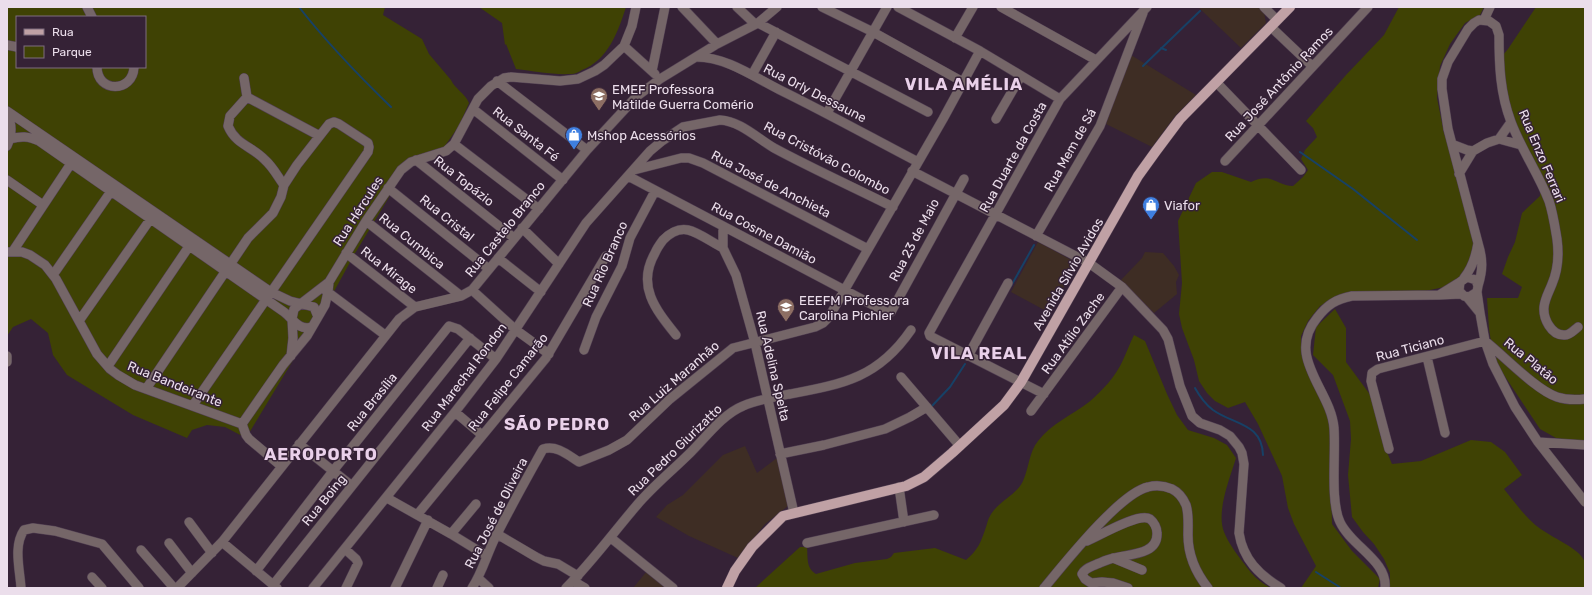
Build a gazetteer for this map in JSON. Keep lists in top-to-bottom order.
{
  "streets": {
    "main road": ["Avenida Sílvio Avidos"],
    "street": [
      "Rua José Antônio Ramos",
      "Rua Orly Dessaune",
      "Rua Santa Fé",
      "Rua Mem de Sá",
      "Rua Enzo Ferrari",
      "Rua Duarte da Costa",
      "Rua Cristóvão Colombo",
      "Rua Topázio",
      "Rua José de Anchieta",
      "Rua Hércules",
      "Rua Cristal",
      "Rua Castelo Branco",
      "Rua Cosme Damião",
      "Rua 23 de Maio",
      "Rua Cumbica",
      "Rua Rio Branco",
      "Rua Mirage",
      "Rua Atílio Zache",
      "Rua Ticiano",
      "Rua Platão",
      "Rua Adelina Spelta",
      "Rua Marechal Rondon",
      "Rua Luiz Maranhão",
      "Rua Felipe Camarão",
      "Rua Bandeirante",
      "Rua Brasília",
      "Rua Pedro Giurizatto",
      "Rua Boing",
      "Rua José de Oliveira"
    ]
  },
  "crossings": [
    ["Rua Orly Dessaune", "Rua Castelo Branco"],
    ["Rua Orly Dessaune", "Rua Luiz Maranhão"],
    ["Rua Santa Fé", "Rua Castelo Branco"],
    ["Rua Mem de Sá", "Rua Duarte da Costa"],
    ["Rua Cristóvão Colombo", "Rua José de Anchieta"],
    ["Rua Cristóvão Colombo", "Rua Cosme Damião"],
    ["Rua Cristóvão Colombo", "Rua Marechal Rondon"],
    ["Rua Cristóvão Colombo", "Rua Luiz Maranhão"],
    ["Rua Topázio", "Rua Hércules"],
    ["Rua Topázio", "Rua Castelo Branco"],
    ["Rua José de Anchieta", "Rua Cosme Damião"],
    ["Rua José de Anchieta", "Rua Marechal Rondon"],
    ["Rua José de Anchieta", "Rua Luiz Maranhão"],
    ["Rua Hércules", "Rua Cristal"],
    ["Rua Hércules", "Rua Cumbica"],
    ["Rua Hércules", "Rua Mirage"],
    ["Rua Hércules", "Rua Bandeirante"],
    ["Rua Cristal", "Rua Castelo Branco"],
    ["Rua Castelo Branco", "Rua Cumbica"],
    ["Rua Castelo Branco", "Rua Mirage"],
    ["Rua Cosme Damião", "Rua 23 de Maio"],
    ["Rua Cosme Damião", "Rua Rio Branco"],
    ["Rua Cosme Damião", "Rua Adelina Spelta"],
    ["Rua Cosme Damião", "Rua Marechal Rondon"],
    ["Rua Cosme Damião", "Rua Luiz Maranhão"],
    ["Avenida Sílvio Avidos", "Rua Atílio Zache"],
    ["Avenida Sílvio Avidos", "Rua Adelina Spelta"],
    ["Rua Ticiano", "Rua Platão"],
    ["Rua Adelina Spelta", "Rua Luiz Maranhão"],
    ["Rua Adelina Spelta", "Rua Pedro Giurizatto"],
    ["Rua Luiz Maranhão", "Rua José de Oliveira"],
    ["Rua Brasília", "Rua Boing"]
  ],
  "districts": [
    "VILA AMÉLIA",
    "VILA REAL",
    "SÃO PEDRO",
    "AEROPORTO"
  ],
  "places": {
    "school or university": ["EMEF Professora Matilde Guerra Comério", "EEEFM Professora Carolina Pichler"],
    "shop": ["Mshop Acessórios", "Viafor"]
  },
  "legend": ["Rua", "Parque"]
}
